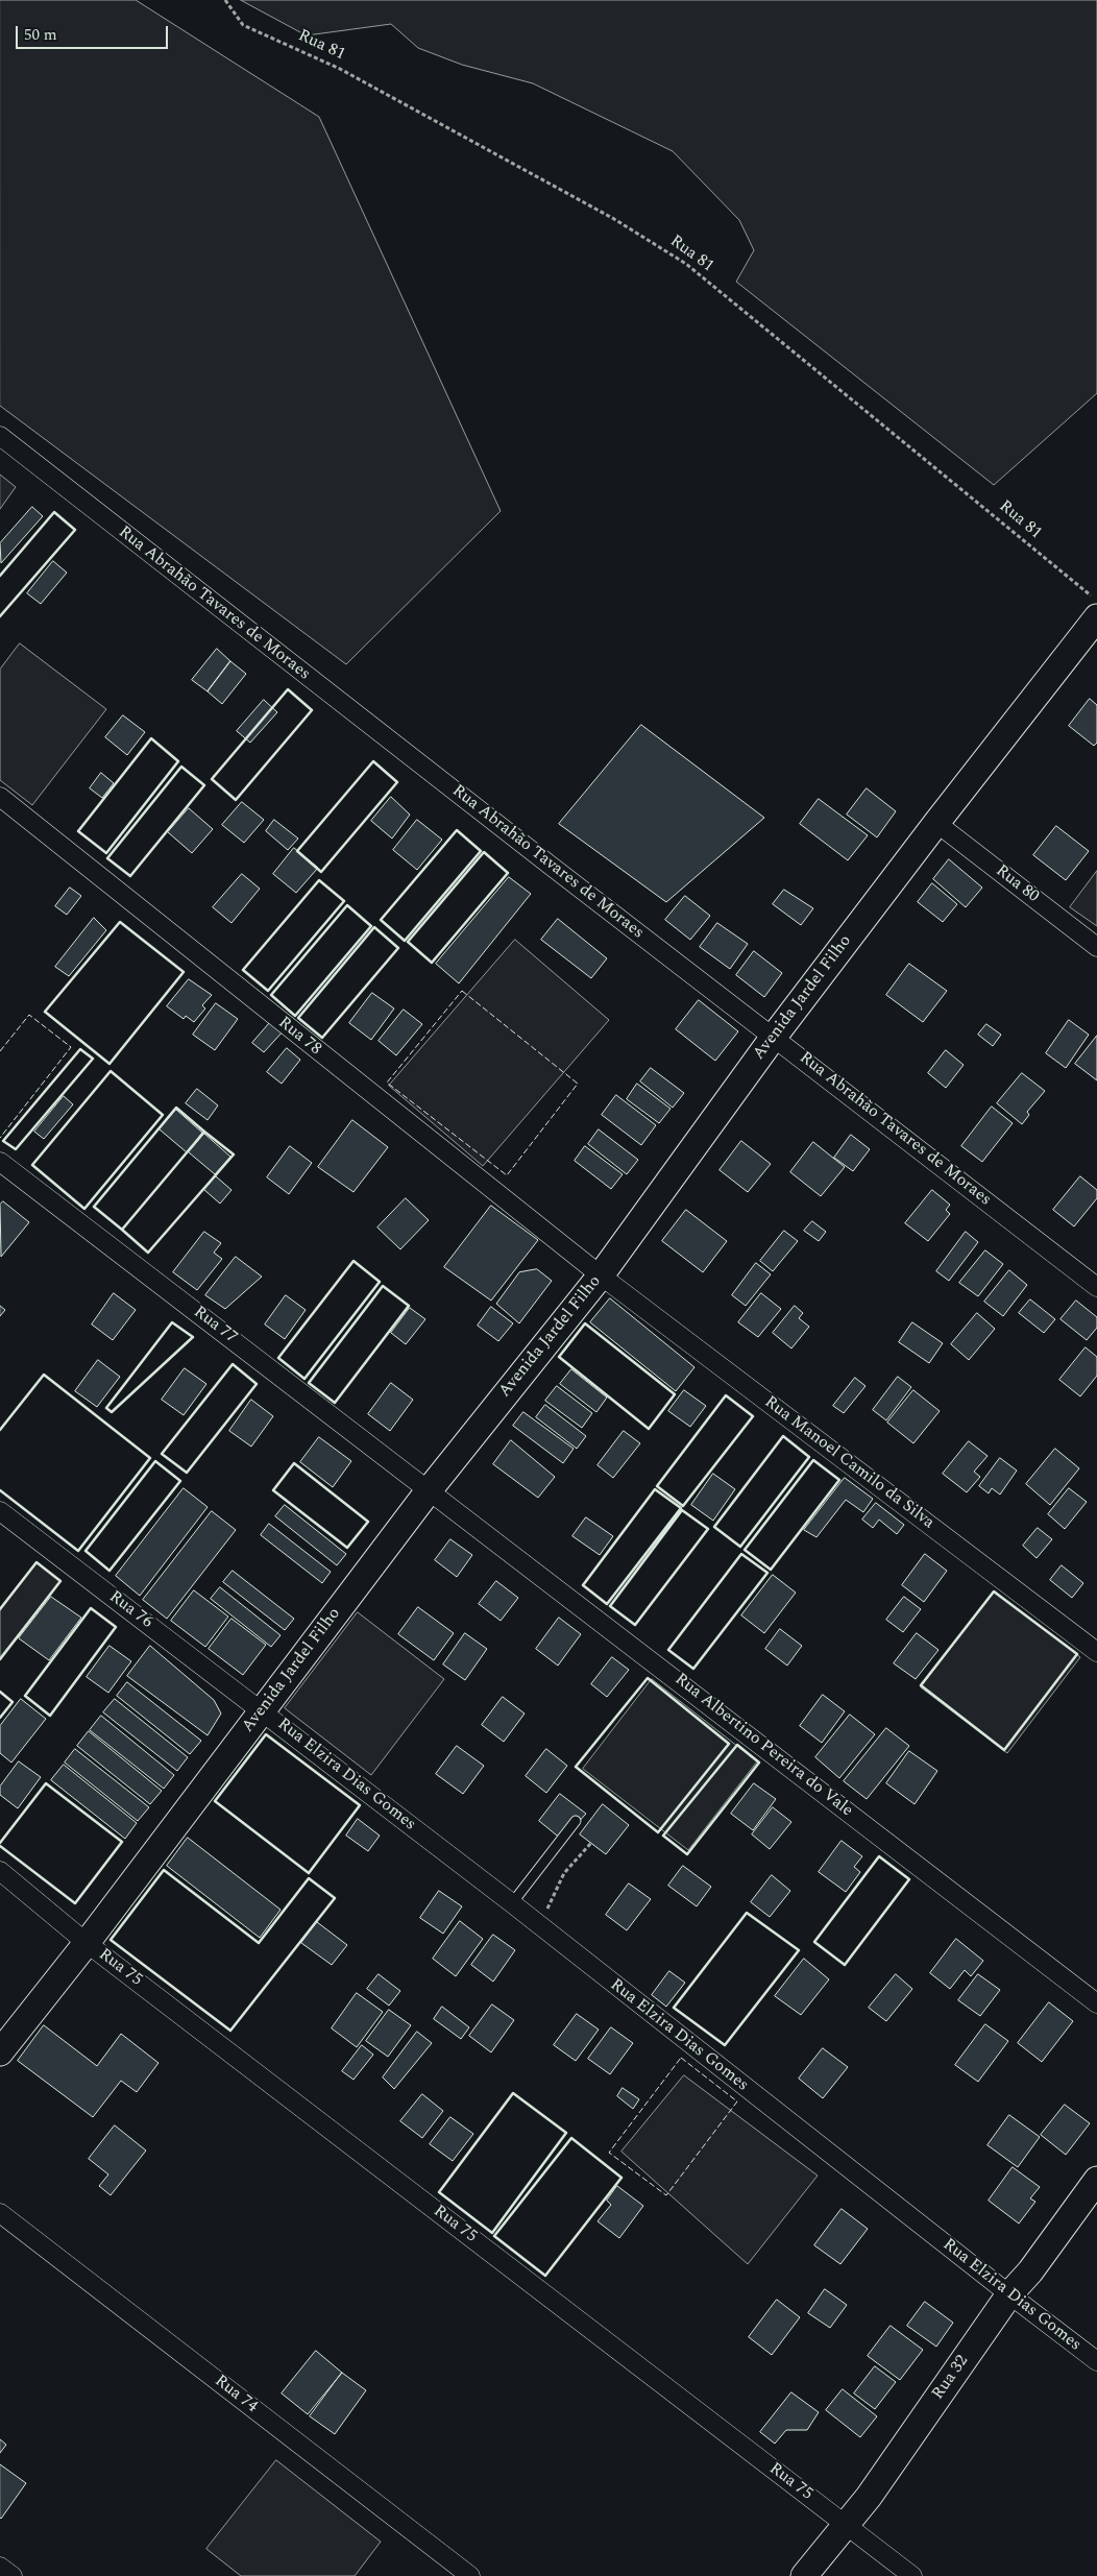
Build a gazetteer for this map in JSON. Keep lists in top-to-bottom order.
{
  "streets": {
    "main road": ["Avenida Jardel Filho", "Rua 32"],
    "street": [
      "Rua Abrahão Tavares de Moraes",
      "Rua 80",
      "Rua 78",
      "Rua 77",
      "Rua Manoel Camilo da Silva",
      "Rua 76",
      "Rua Albertino Pereira do Vale",
      "Rua Elzira Dias Gomes",
      "Rua 75",
      "Rua 74"
    ],
    "path": ["Rua 81"]
  },
  "crossings": [
    ["Rua Abrahão Tavares de Moraes", "Avenida Jardel Filho"],
    ["Rua 80", "Avenida Jardel Filho"],
    ["Avenida Jardel Filho", "Rua 78"],
    ["Avenida Jardel Filho", "Rua 77"],
    ["Avenida Jardel Filho", "Rua Manoel Camilo da Silva"],
    ["Avenida Jardel Filho", "Rua 76"],
    ["Avenida Jardel Filho", "Rua Albertino Pereira do Vale"],
    ["Avenida Jardel Filho", "Rua Elzira Dias Gomes"],
    ["Avenida Jardel Filho", "Rua 75"],
    ["Rua 78", "Rua Manoel Camilo da Silva"],
    ["Rua 77", "Rua Albertino Pereira do Vale"],
    ["Rua 76", "Rua Elzira Dias Gomes"],
    ["Rua Elzira Dias Gomes", "Rua 32"],
    ["Rua 75", "Rua 32"]
  ],
  "scale_bar": "50 m"
}
